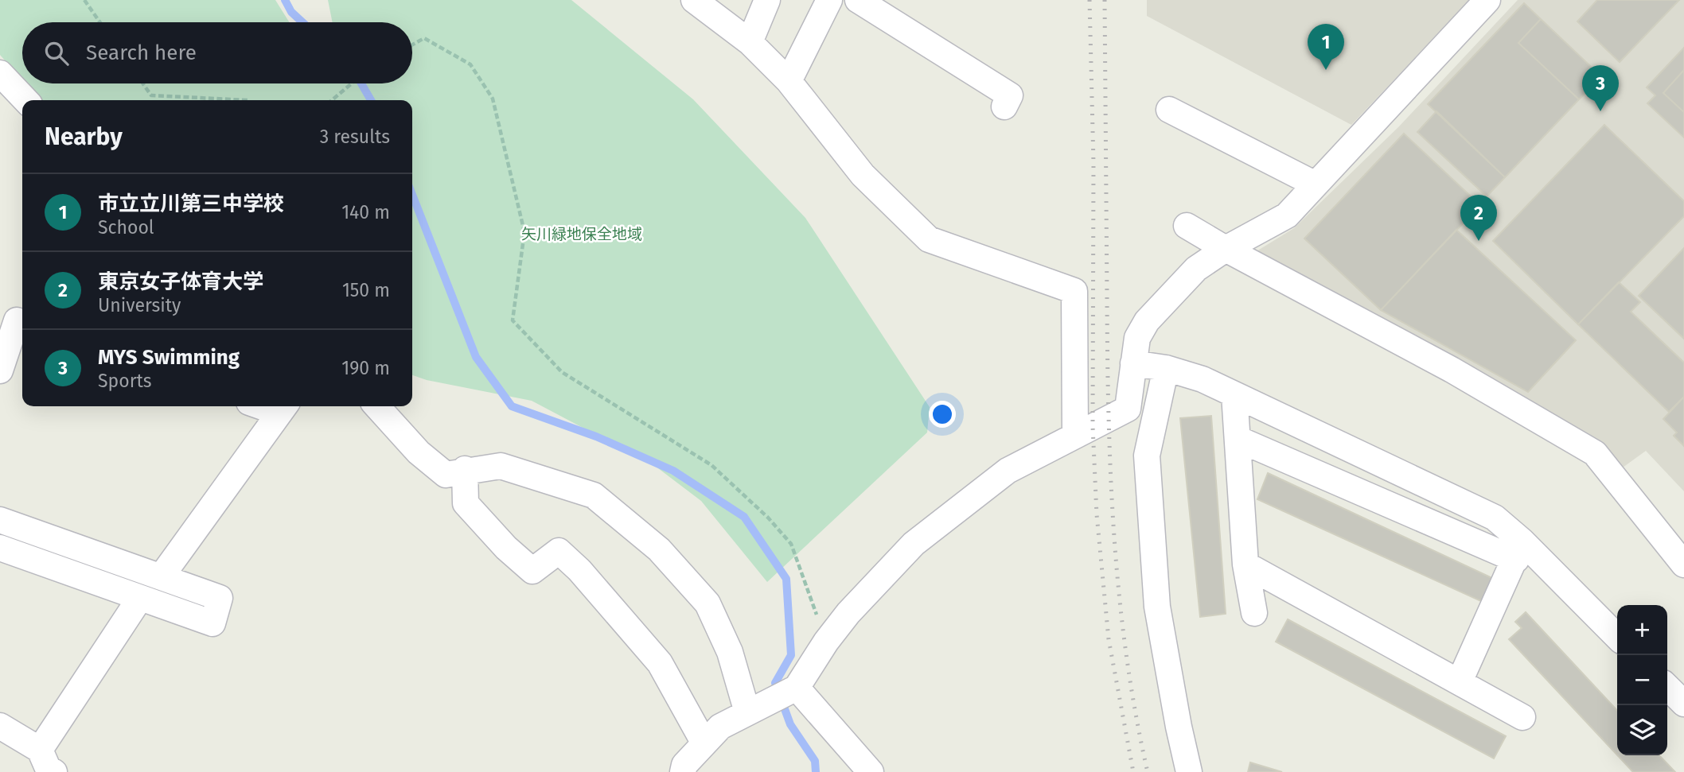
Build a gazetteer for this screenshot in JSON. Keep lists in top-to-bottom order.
{
  "parks": ["矢川緑地保全地域"],
  "page": {
    "search": "Search here",
    "pins": ["1", "3", "2"],
    "heading": ["Nearby", "3 results"],
    "list": [
      {
        "mark": "1",
        "name": "市立立川第三中学校",
        "note": "School",
        "value": "140 m"
      },
      {
        "mark": "2",
        "name": "東京女子体育大学",
        "note": "University",
        "value": "150 m"
      },
      {
        "mark": "3",
        "name": "MYS Swimming",
        "note": "Sports",
        "value": "190 m"
      }
    ],
    "map_buttons": ["+", "−"]
  }
}
